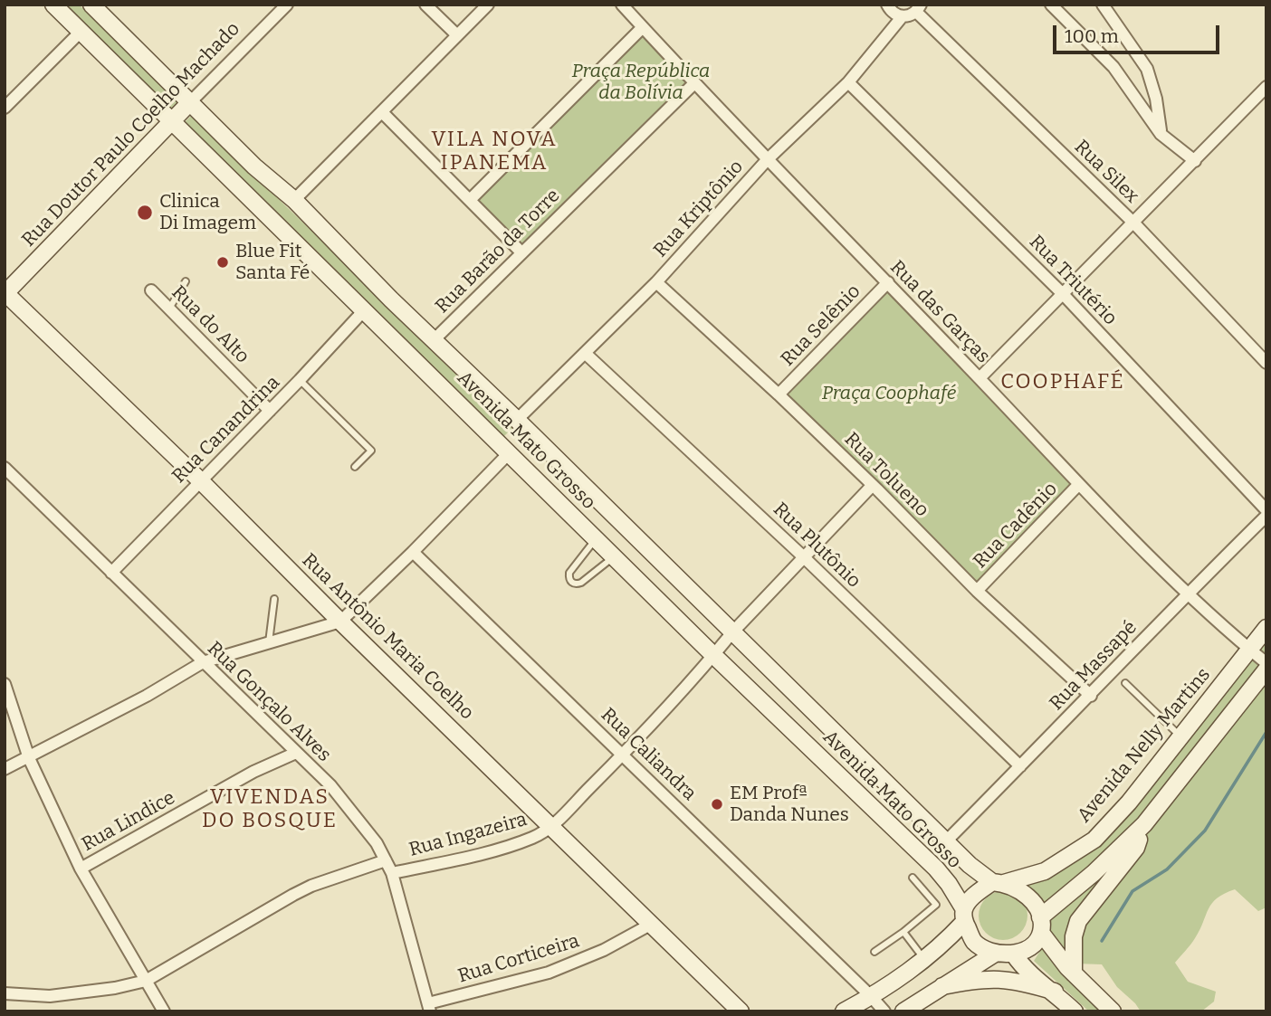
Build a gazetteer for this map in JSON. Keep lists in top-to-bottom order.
{
  "streets": {
    "main road": [
      "Rua Doutor Paulo Coelho Machado",
      "Avenida Mato Grosso",
      "Rua Antônio Maria Coelho",
      "Avenida Nelly Martins"
    ],
    "street": [
      "Rua Silex",
      "Rua Kriptônio",
      "Rua Barão da Torre",
      "Rua Triutério",
      "Rua das Garças",
      "Rua do Alto",
      "Rua Selênio",
      "Rua Canandrina",
      "Rua Tolueno",
      "Rua Cadênio",
      "Rua Plutônio",
      "Rua Massapé",
      "Rua Gonçalo Alves",
      "Rua Caliandra",
      "Rua Lindice",
      "Rua Ingazeira",
      "Rua Corticeira"
    ]
  },
  "crossings": [
    ["Rua Doutor Paulo Coelho Machado", "Avenida Mato Grosso"],
    ["Rua Doutor Paulo Coelho Machado", "Rua Antônio Maria Coelho"],
    ["Rua Kriptônio", "Rua Triutério"],
    ["Rua Kriptônio", "Rua das Garças"],
    ["Rua Kriptônio", "Avenida Mato Grosso"],
    ["Rua Kriptônio", "Rua Tolueno"],
    ["Rua Kriptônio", "Rua Plutônio"],
    ["Rua Barão da Torre", "Rua das Garças"],
    ["Rua Barão da Torre", "Avenida Mato Grosso"],
    ["Rua das Garças", "Rua Selênio"],
    ["Rua das Garças", "Rua Cadênio"],
    ["Rua das Garças", "Rua Massapé"],
    ["Rua das Garças", "Avenida Nelly Martins"],
    ["Rua do Alto", "Rua Canandrina"],
    ["Rua Selênio", "Rua Tolueno"],
    ["Rua Canandrina", "Avenida Mato Grosso"],
    ["Rua Canandrina", "Rua Antônio Maria Coelho"],
    ["Rua Canandrina", "Rua Gonçalo Alves"],
    ["Avenida Mato Grosso", "Rua Massapé"],
    ["Avenida Mato Grosso", "Avenida Nelly Martins"],
    ["Avenida Mato Grosso", "Rua Ingazeira"],
    ["Rua Tolueno", "Rua Cadênio"],
    ["Rua Tolueno", "Rua Massapé"],
    ["Rua Tolueno", "Rua Ingazeira"],
    ["Rua Plutônio", "Rua Massapé"],
    ["Rua Plutônio", "Rua Ingazeira"],
    ["Rua Antônio Maria Coelho", "Rua Ingazeira"],
    ["Rua Antônio Maria Coelho", "Rua Corticeira"],
    ["Rua Gonçalo Alves", "Rua Lindice"],
    ["Rua Gonçalo Alves", "Rua Ingazeira"],
    ["Rua Gonçalo Alves", "Rua Corticeira"],
    ["Rua Caliandra", "Rua Ingazeira"]
  ],
  "districts": ["VILA NOVA IPANEMA", "COOPHAFÉ", "VIVENDAS DO BOSQUE"],
  "parks": ["Praça República da Bolívia", "Praça Coophafé"],
  "places": ["Clinica Di Imagem", "Blue Fit Santa Fé", "EM Profª Danda Nunes"],
  "scale_bar": "100 m"
}
